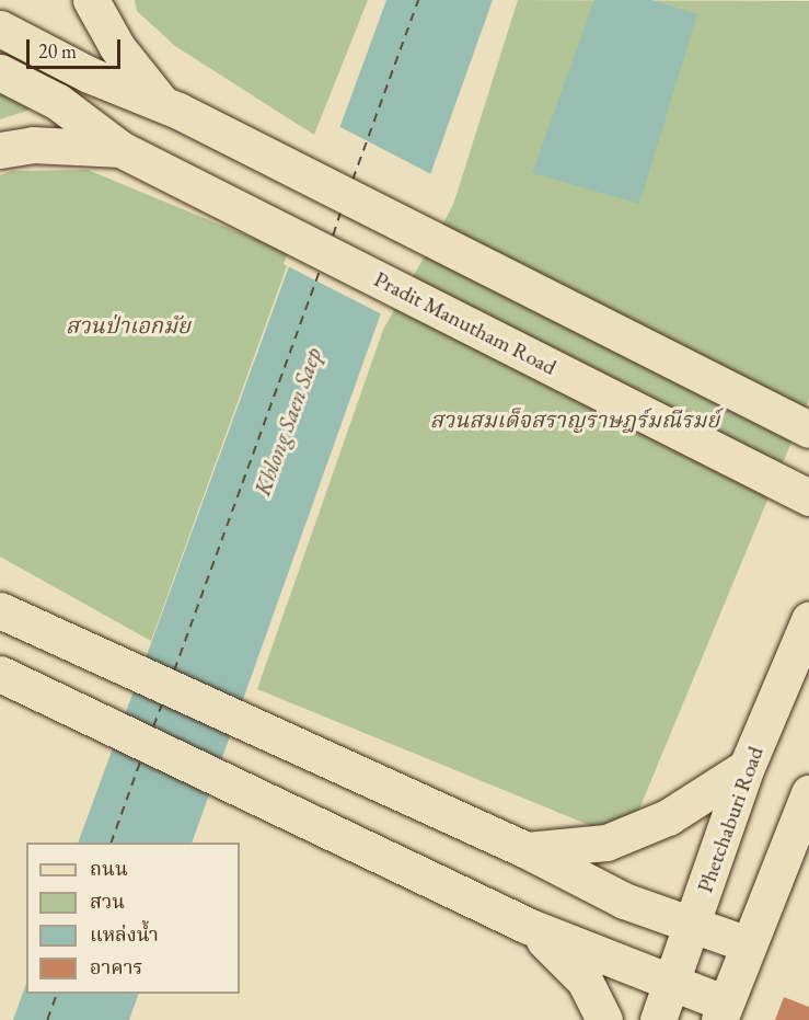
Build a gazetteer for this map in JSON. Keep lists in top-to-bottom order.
{
  "streets": {
    "main road": ["Pradit Manutham Road", "Phetchaburi Road"]
  },
  "water": ["Khlong Saen Saep"],
  "parks": ["สวนป่าเอกมัย", "สวนสมเด็จสราญราษฎร์มณีรมย์"],
  "legend": [
    "ถนน",
    "สวน",
    "แหล่งน้ำ",
    "อาคาร"
  ],
  "scale_bar": "20 m"
}
